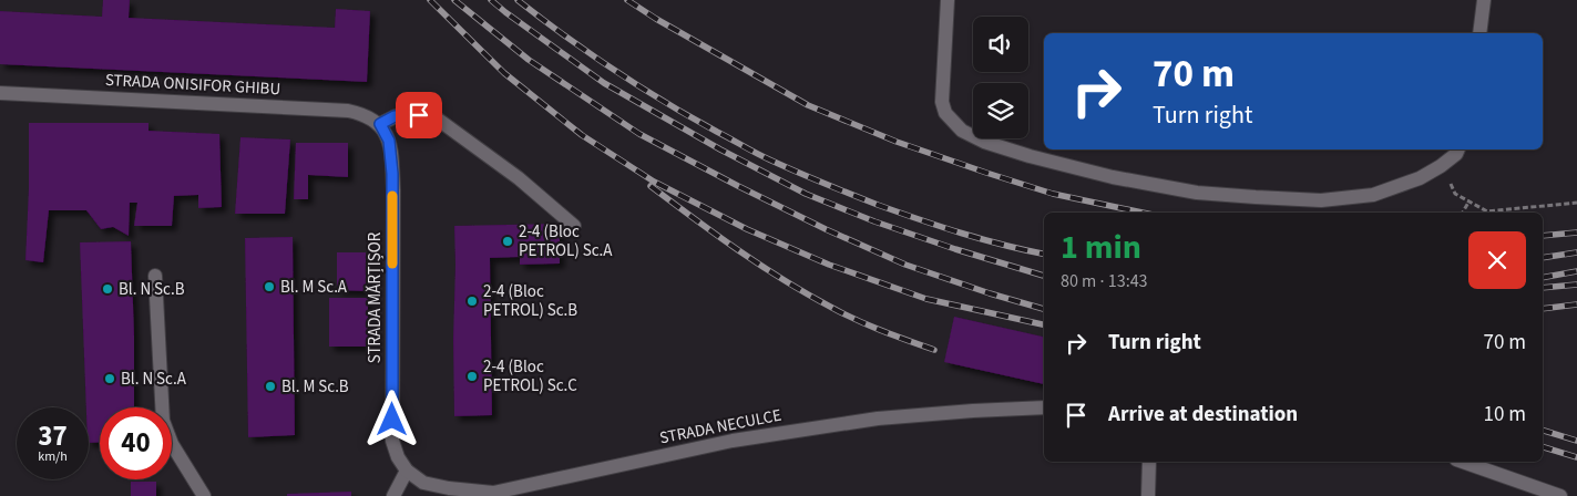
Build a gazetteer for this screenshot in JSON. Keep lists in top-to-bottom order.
{
  "streets": {
    "street": ["STRADA ONISIFOR GHIBU", "STRADA MĂRȚIȘOR", "STRADA NECULCE"]
  },
  "crossings": [
    ["STRADA ONISIFOR GHIBU", "STRADA MĂRȚIȘOR"],
    ["STRADA MĂRȚIȘOR", "STRADA NECULCE"]
  ],
  "places": [
    "2-4 (Bloc PETROL) Sc.A",
    "Bl. M Sc.A",
    "Bl. N Sc.B",
    "2-4 (Bloc PETROL) Sc.B",
    "2-4 (Bloc PETROL) Sc.C",
    "Bl. N Sc.A",
    "Bl. M Sc.B"
  ],
  "page": {
    "turn": ["70 m", "Turn right"],
    "heading": ["1 min", "80 m · 13:43"],
    "list": [
      {
        "name": "Turn right",
        "value": "70 m"
      },
      {
        "name": "Arrive at destination",
        "value": "10 m"
      }
    ],
    "speed": "37 km/h",
    "limit": "40"
  }
}
